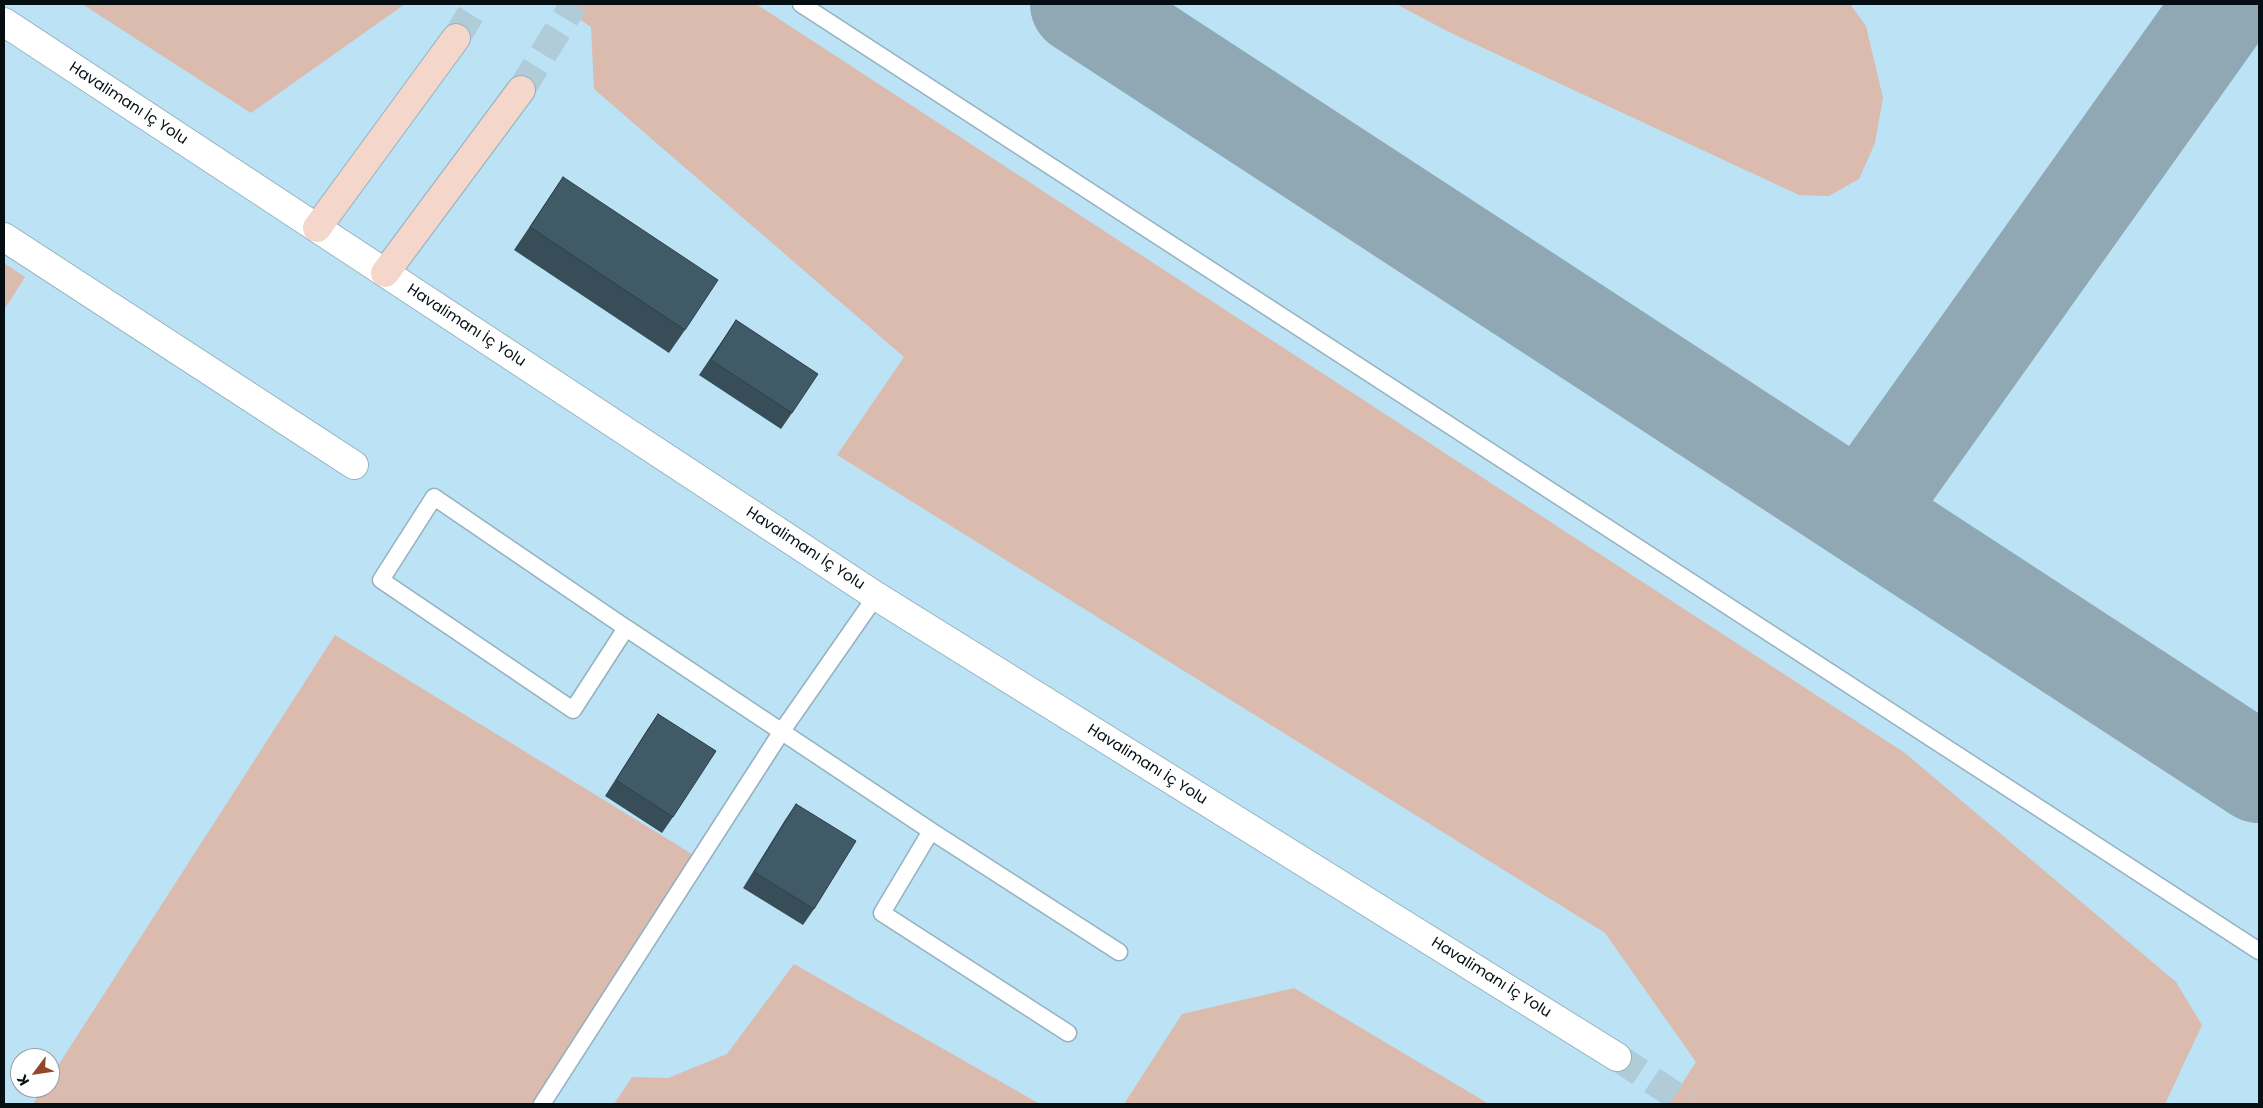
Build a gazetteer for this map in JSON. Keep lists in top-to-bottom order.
{
  "streets": {
    "street": ["Havalimanı İç Yolu"]
  },
  "north": "bottom left"
}
